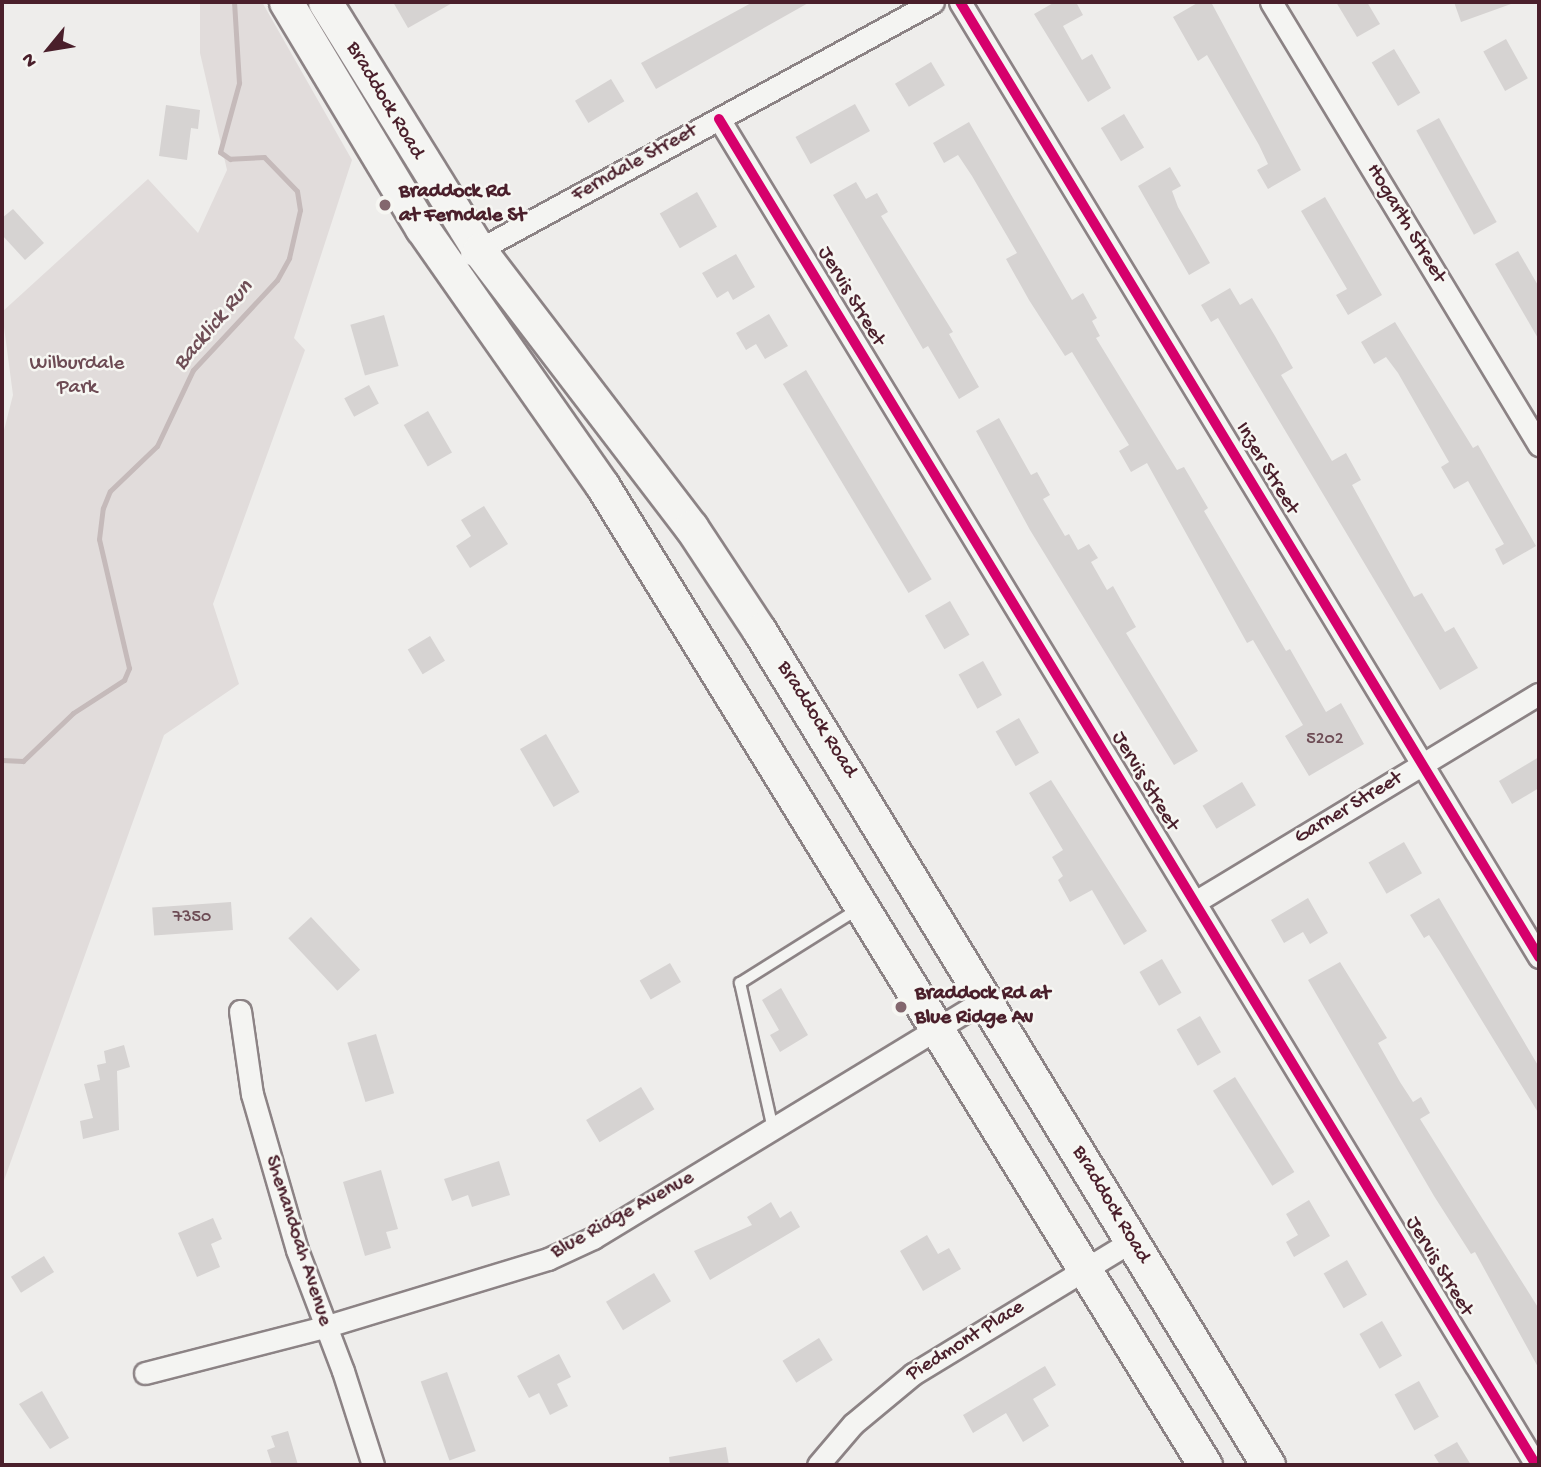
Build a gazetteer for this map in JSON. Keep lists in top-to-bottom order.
{
  "streets": {
    "main road": ["Braddock Road"],
    "street": [
      "Ferndale Street",
      "Hogarth Street",
      "Jervis Street",
      "Inzer Street",
      "Garner Street",
      "Blue Ridge Avenue",
      "Shenandoah Avenue",
      "Piedmont Place"
    ]
  },
  "crossings": [
    ["Braddock Road", "Ferndale Street"],
    ["Braddock Road", "Blue Ridge Avenue"],
    ["Braddock Road", "Piedmont Place"],
    ["Ferndale Street", "Jervis Street"],
    ["Jervis Street", "Garner Street"],
    ["Inzer Street", "Garner Street"],
    ["Blue Ridge Avenue", "Shenandoah Avenue"]
  ],
  "water": ["Backlick Run"],
  "parks": ["Wilburdale Park"],
  "places": ["Braddock Rd at Ferndale St", "Braddock Rd at Blue Ridge Av"],
  "house_numbers": ["5202", "7350"],
  "north": "bottom left"
}
